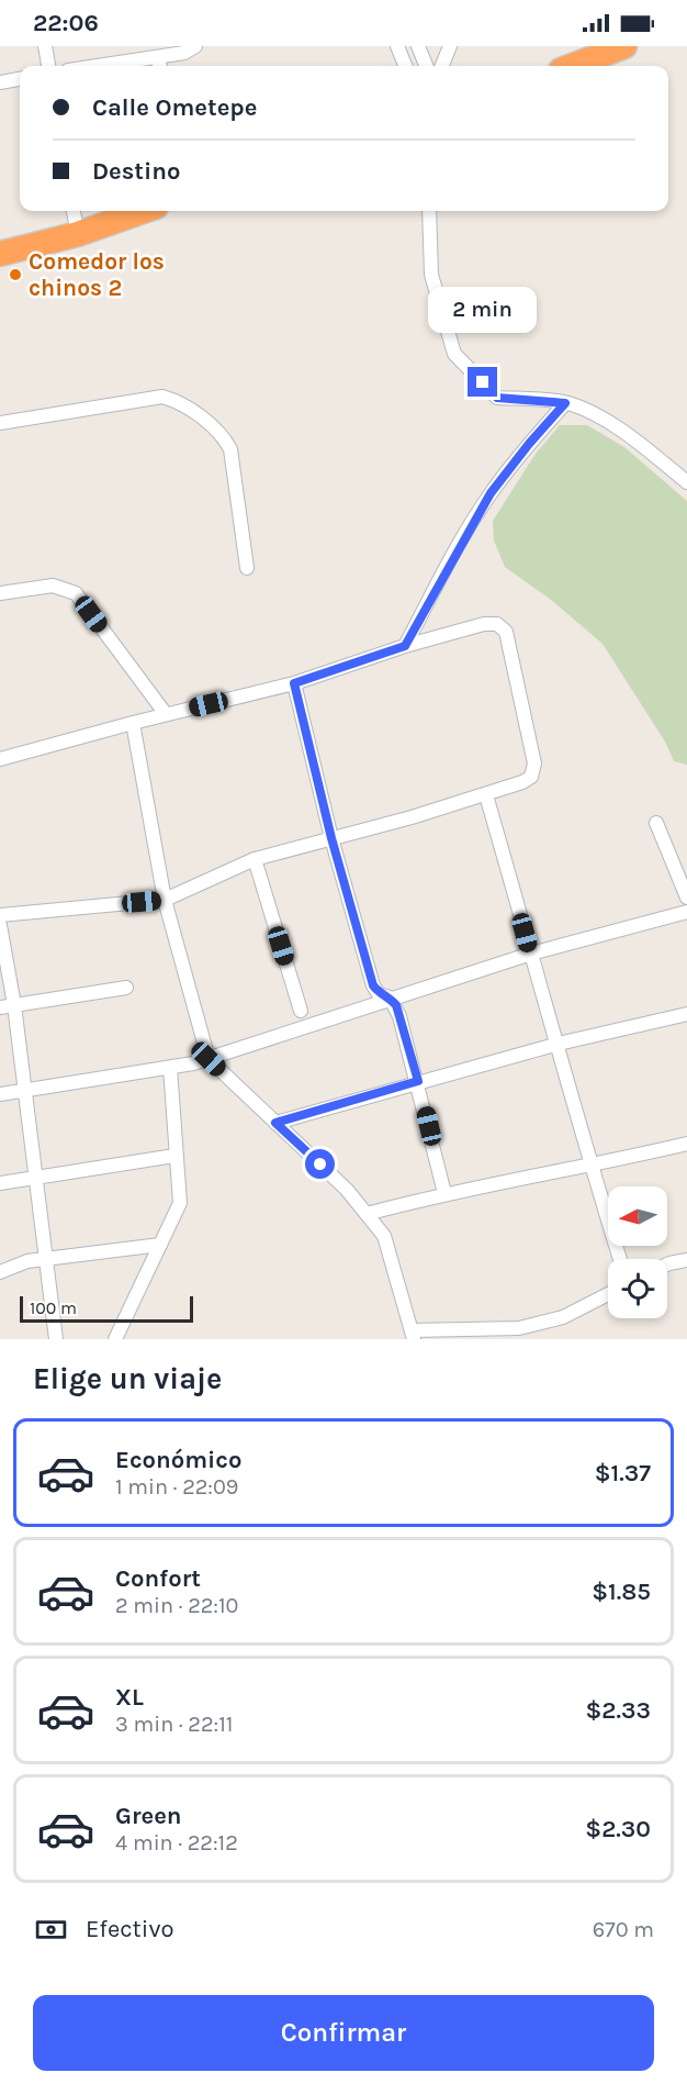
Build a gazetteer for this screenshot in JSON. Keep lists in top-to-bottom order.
{
  "places": ["Comedor los chinos 2"],
  "scale_bar": "100 m",
  "north": "left",
  "page": {
    "status": "22:06",
    "banner": ["Calle Ometepe", "Destino"],
    "bubble": "2 min",
    "scale": "100 m",
    "heading": "Elige un viaje",
    "list": [
      {
        "name": "Económico",
        "note": "1 min · 22:09",
        "value": "$1.37"
      },
      {
        "name": "Confort",
        "note": "2 min · 22:10",
        "value": "$1.85"
      },
      {
        "name": "XL",
        "note": "3 min · 22:11",
        "value": "$2.33"
      },
      {
        "name": "Green",
        "note": "4 min · 22:12",
        "value": "$2.30"
      }
    ],
    "pay": ["Efectivo", "670 m"],
    "buttons": "Confirmar"
  }
}
